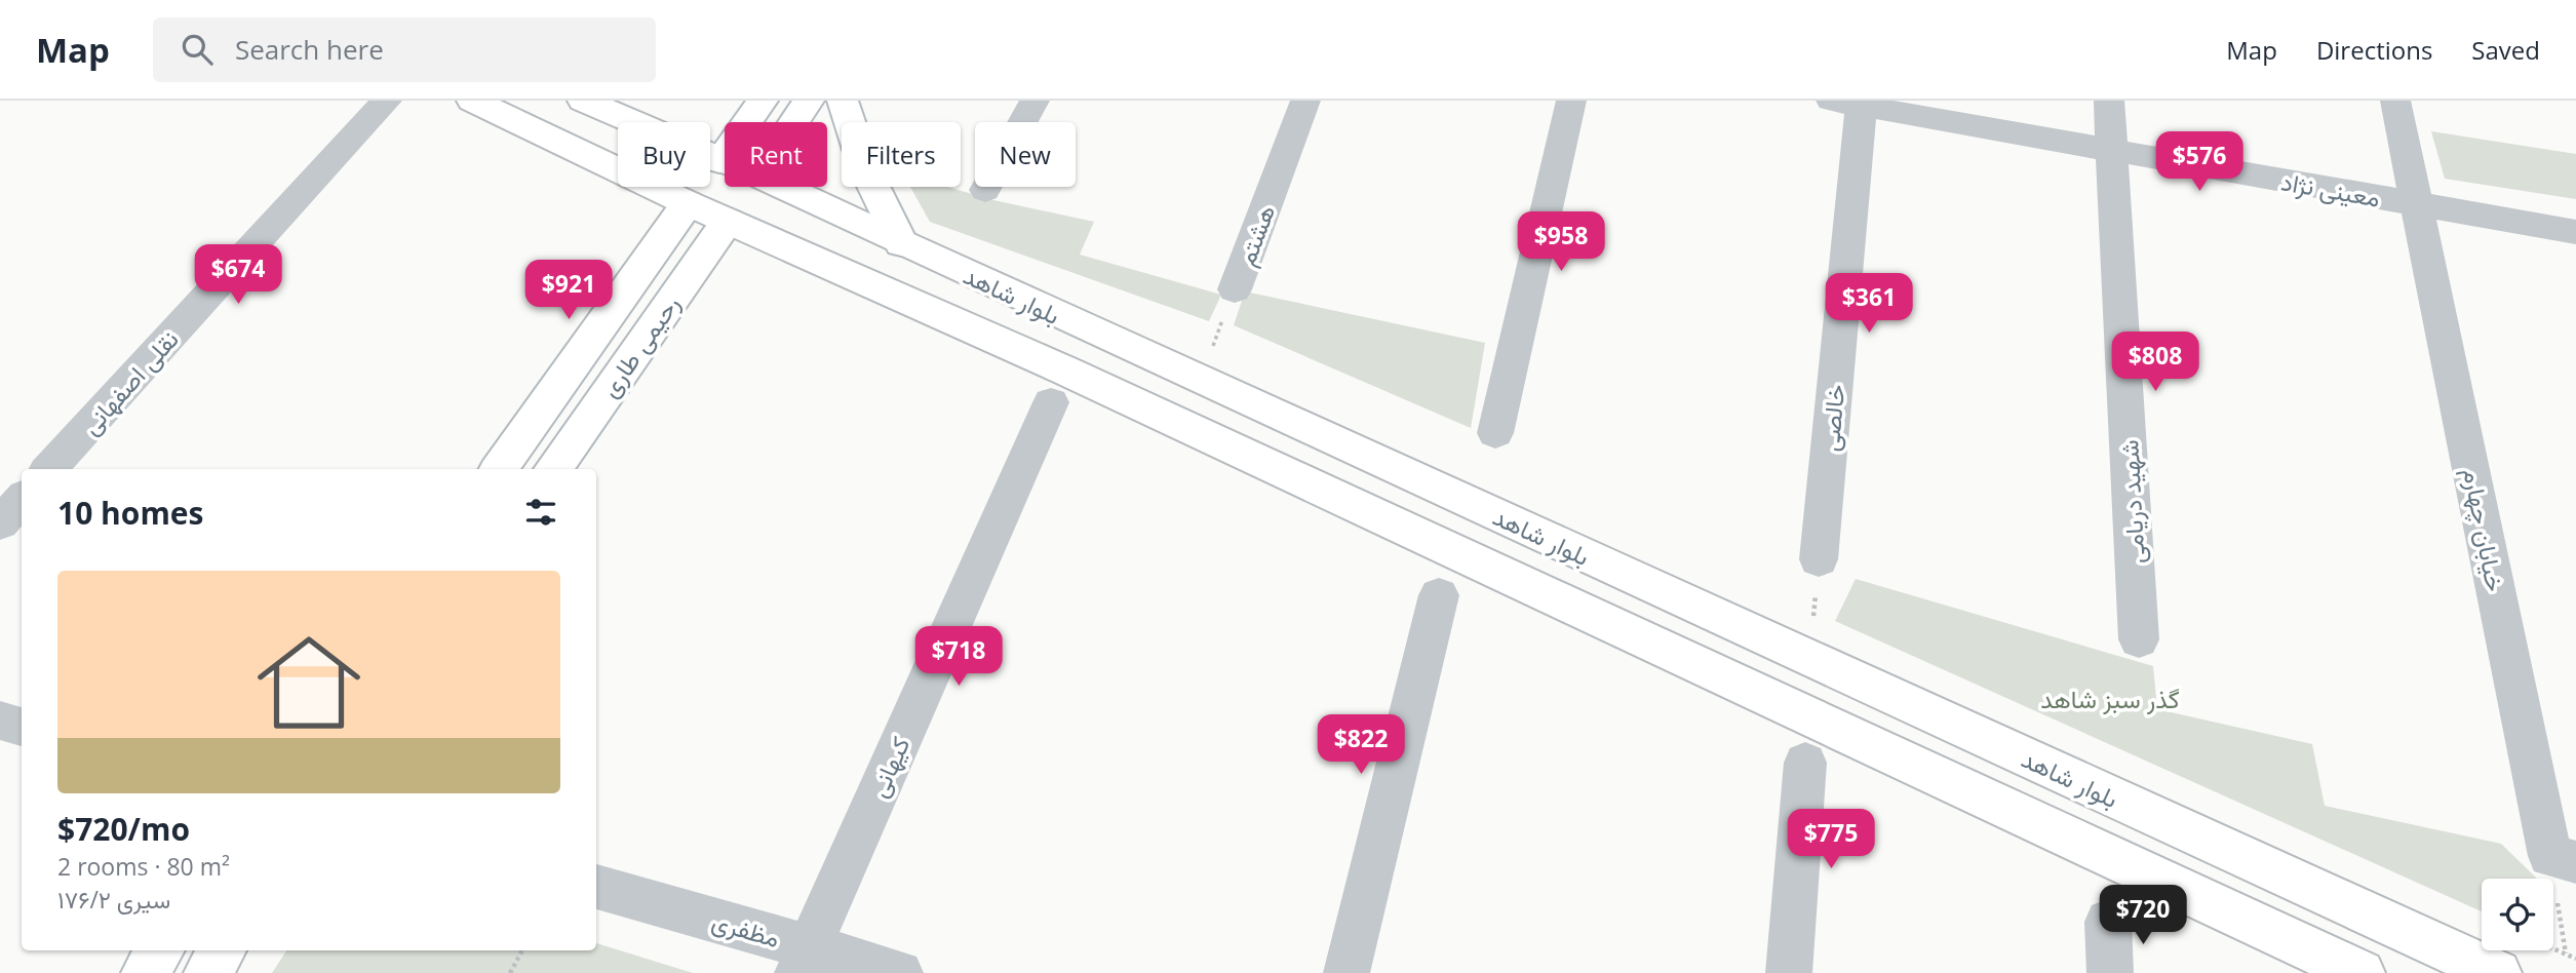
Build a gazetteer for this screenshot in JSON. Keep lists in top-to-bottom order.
{
  "streets": {
    "main road": ["بلوار شاهد", "رحیمی طاری"],
    "street": [
      "معینی نژاد",
      "هشتم",
      "نقلی اصفهانی",
      "خالصی",
      "شهید دریامی",
      "خیابان چهارم",
      "کیهانی",
      "مظفری"
    ]
  },
  "crossings": [
    ["معینی نژاد", "خالصی"],
    ["معینی نژاد", "شهید دریامی"],
    ["معینی نژاد", "خیابان چهارم"],
    ["بلوار شاهد", "رحیمی طاری"],
    ["کیهانی", "مظفری"]
  ],
  "parks": ["گذر سبز شاهد"],
  "page": {
    "header": "Map",
    "search": "Search here",
    "nav": ["Map", "Directions", "Saved"],
    "chip": [
      "Buy",
      "Rent",
      "Filters",
      "New"
    ],
    "price": [
      "$576",
      "$958",
      "$674",
      "$921",
      "$361",
      "$808",
      "$718",
      "$822",
      "$775",
      "$720"
    ],
    "heading": "10 homes",
    "list": [
      {
        "name": "$720/mo",
        "note": "2 rooms · 80 m² · سیری ۱۷۶/۲"
      }
    ]
  }
}
